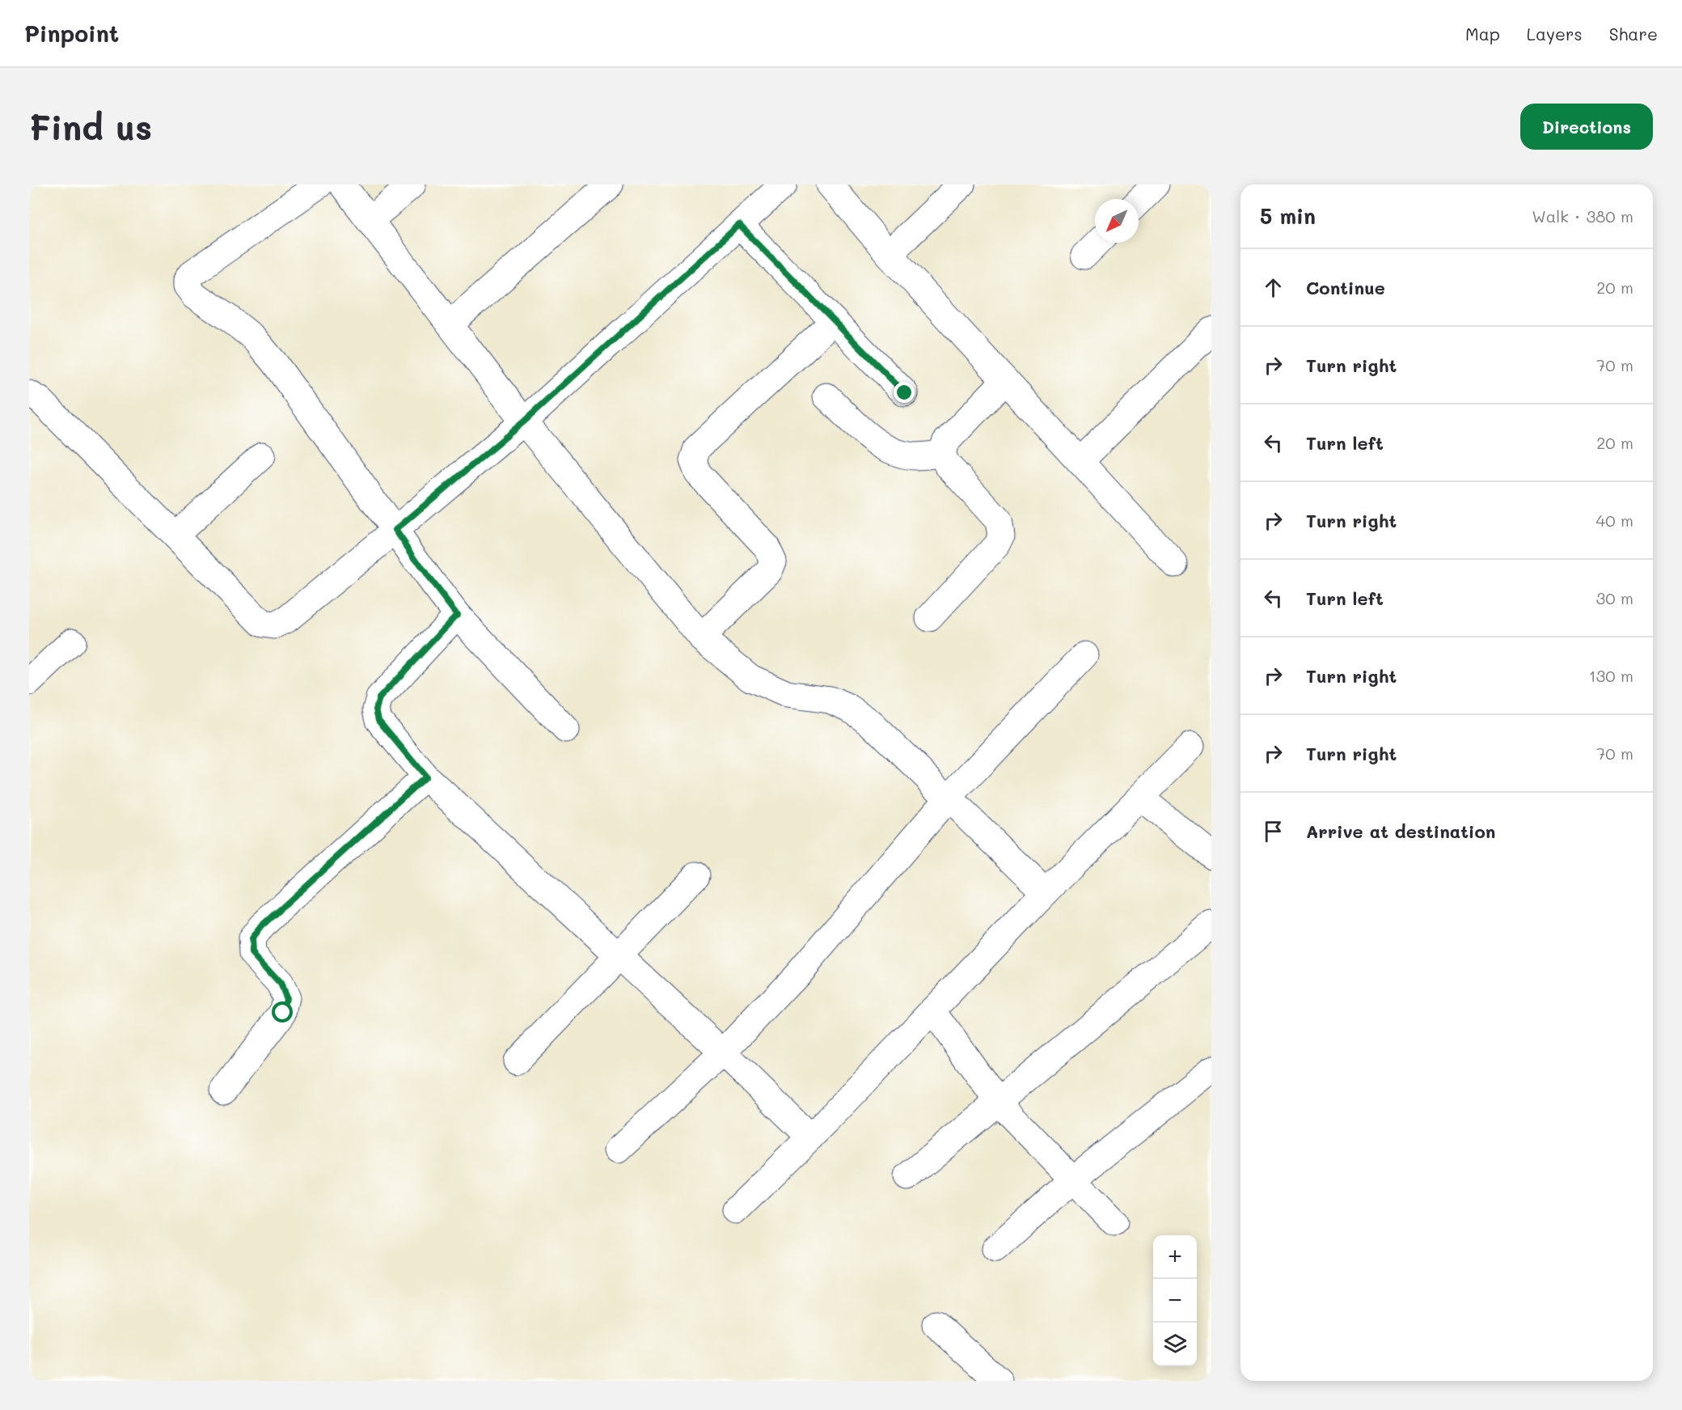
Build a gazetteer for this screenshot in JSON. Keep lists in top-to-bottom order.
{
  "north": "bottom left",
  "page": {
    "header": "Pinpoint",
    "nav": ["Map", "Layers", "Share"],
    "buttons": "Directions",
    "title": "Find us",
    "heading": ["5 min", "Walk · 380 m"],
    "list": [
      ["Continue", "20 m"],
      ["Turn right", "70 m"],
      ["Turn left", "20 m"],
      ["Turn right", "40 m"],
      ["Turn left", "30 m"],
      ["Turn right", "130 m"],
      ["Turn right", "70 m"],
      "Arrive at destination"
    ],
    "map_buttons": ["+", "−"]
  }
}
